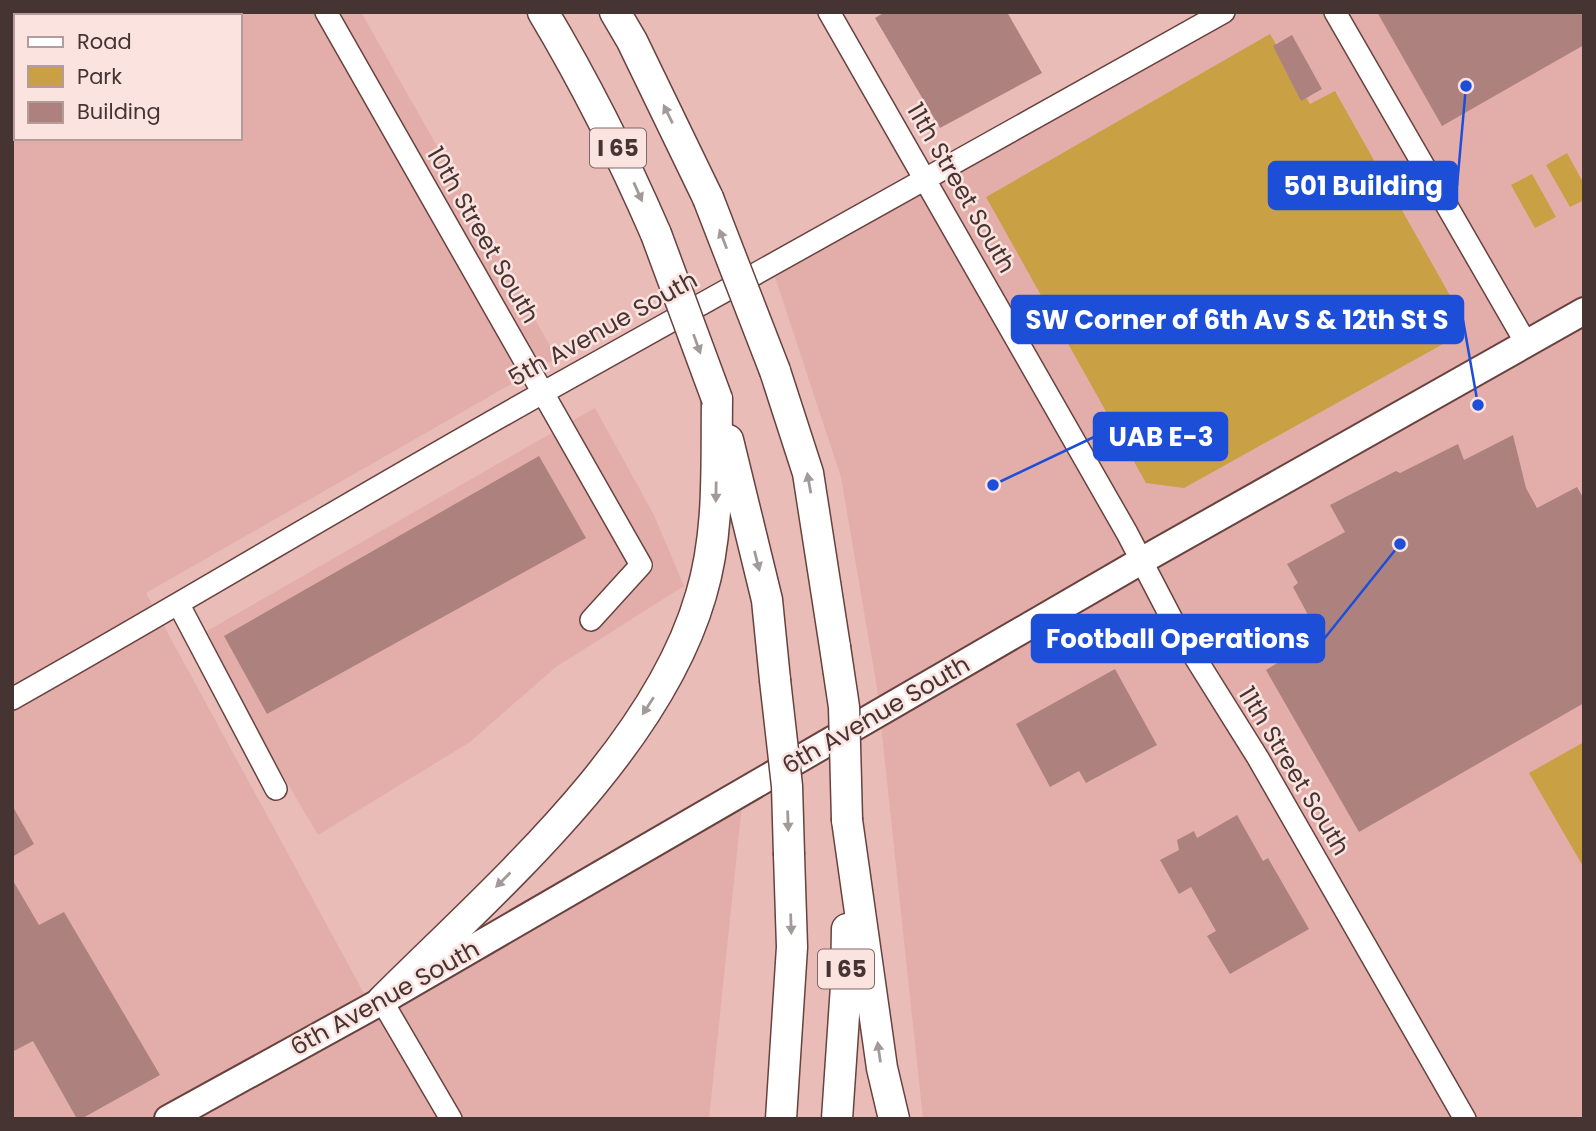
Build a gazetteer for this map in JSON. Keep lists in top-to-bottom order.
{
  "streets": {
    "highway": ["I 65"],
    "main road": ["6th Avenue South"],
    "street": ["11th Street South", "10th Street South", "5th Avenue South"]
  },
  "crossings": [
    ["11th Street South", "5th Avenue South"],
    ["11th Street South", "6th Avenue South"],
    ["10th Street South", "5th Avenue South"]
  ],
  "places": [
    "501 Building",
    "SW Corner of 6th Av S & 12th St S",
    "UAB E-3",
    "Football Operations"
  ],
  "legend": ["Road", "Park", "Building"]
}
